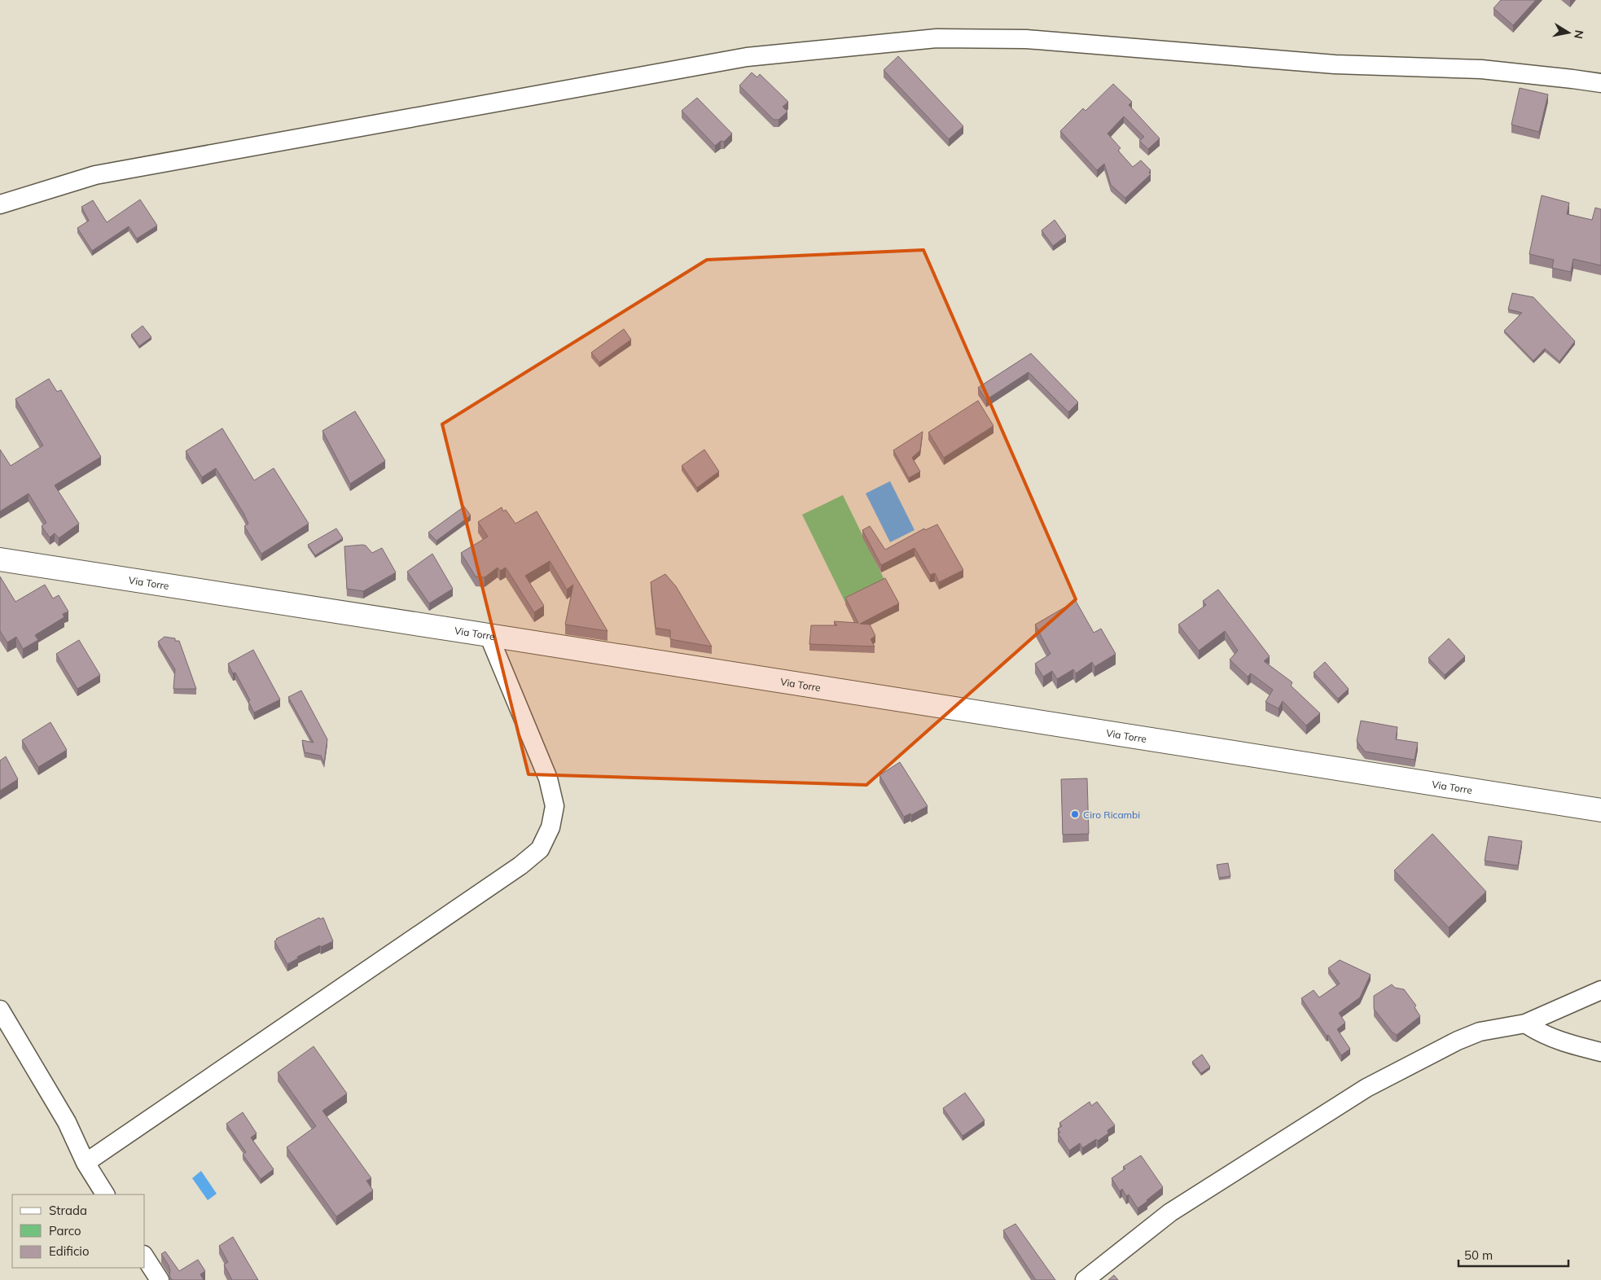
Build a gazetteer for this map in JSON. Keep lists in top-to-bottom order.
{
  "streets": {
    "main road": ["Via Torre"]
  },
  "places": ["Ciro Ricambi"],
  "legend": ["Strada", "Parco", "Edificio"],
  "scale_bar": "50 m",
  "north": "right"
}
